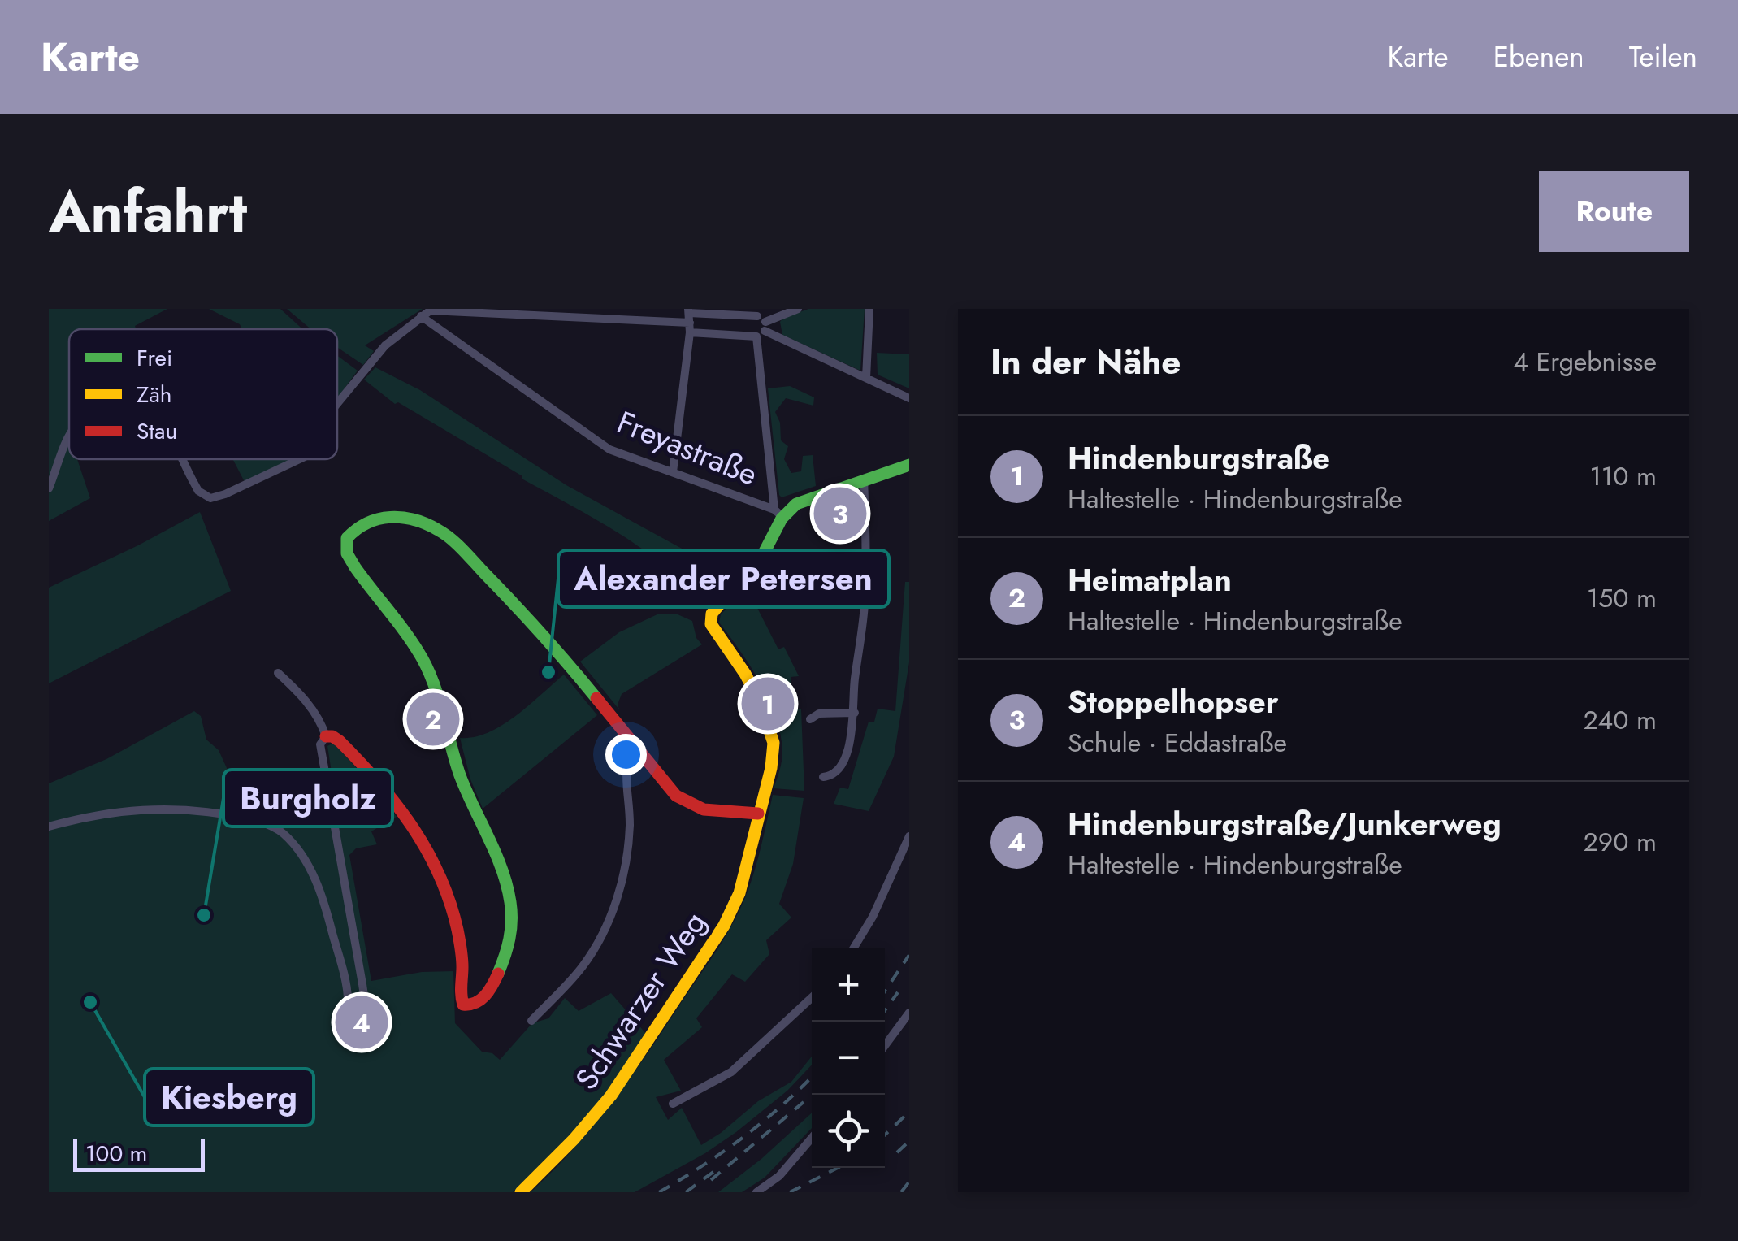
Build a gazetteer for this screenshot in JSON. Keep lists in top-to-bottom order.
{
  "streets": {
    "street": ["Freyastraße", "Schwarzer Weg"]
  },
  "crossings": [
    ["Freyastraße", "Schwarzer Weg"]
  ],
  "places": ["Alexander Petersen", "Burgholz", "Kiesberg"],
  "legend": ["Frei", "Zäh", "Stau"],
  "scale_bar": "100 m",
  "page": {
    "header": "Karte",
    "nav": ["Karte", "Ebenen", "Teilen"],
    "title": "Anfahrt",
    "buttons": "Route",
    "heading": ["In der Nähe", "4 Ergebnisse"],
    "list": [
      {
        "mark": "1",
        "name": "Hindenburgstraße",
        "note": "Haltestelle · Hindenburgstraße",
        "value": "110 m"
      },
      {
        "mark": "2",
        "name": "Heimatplan",
        "note": "Haltestelle · Hindenburgstraße",
        "value": "150 m"
      },
      {
        "mark": "3",
        "name": "Stoppelhopser",
        "note": "Schule · Eddastraße",
        "value": "240 m"
      },
      {
        "mark": "4",
        "name": "Hindenburgstraße/Junkerweg",
        "note": "Haltestelle · Hindenburgstraße",
        "value": "290 m"
      }
    ],
    "pins": [
      "3",
      "1",
      "2",
      "4"
    ],
    "map_buttons": ["+", "−"],
    "scale": "100 m"
  }
}
